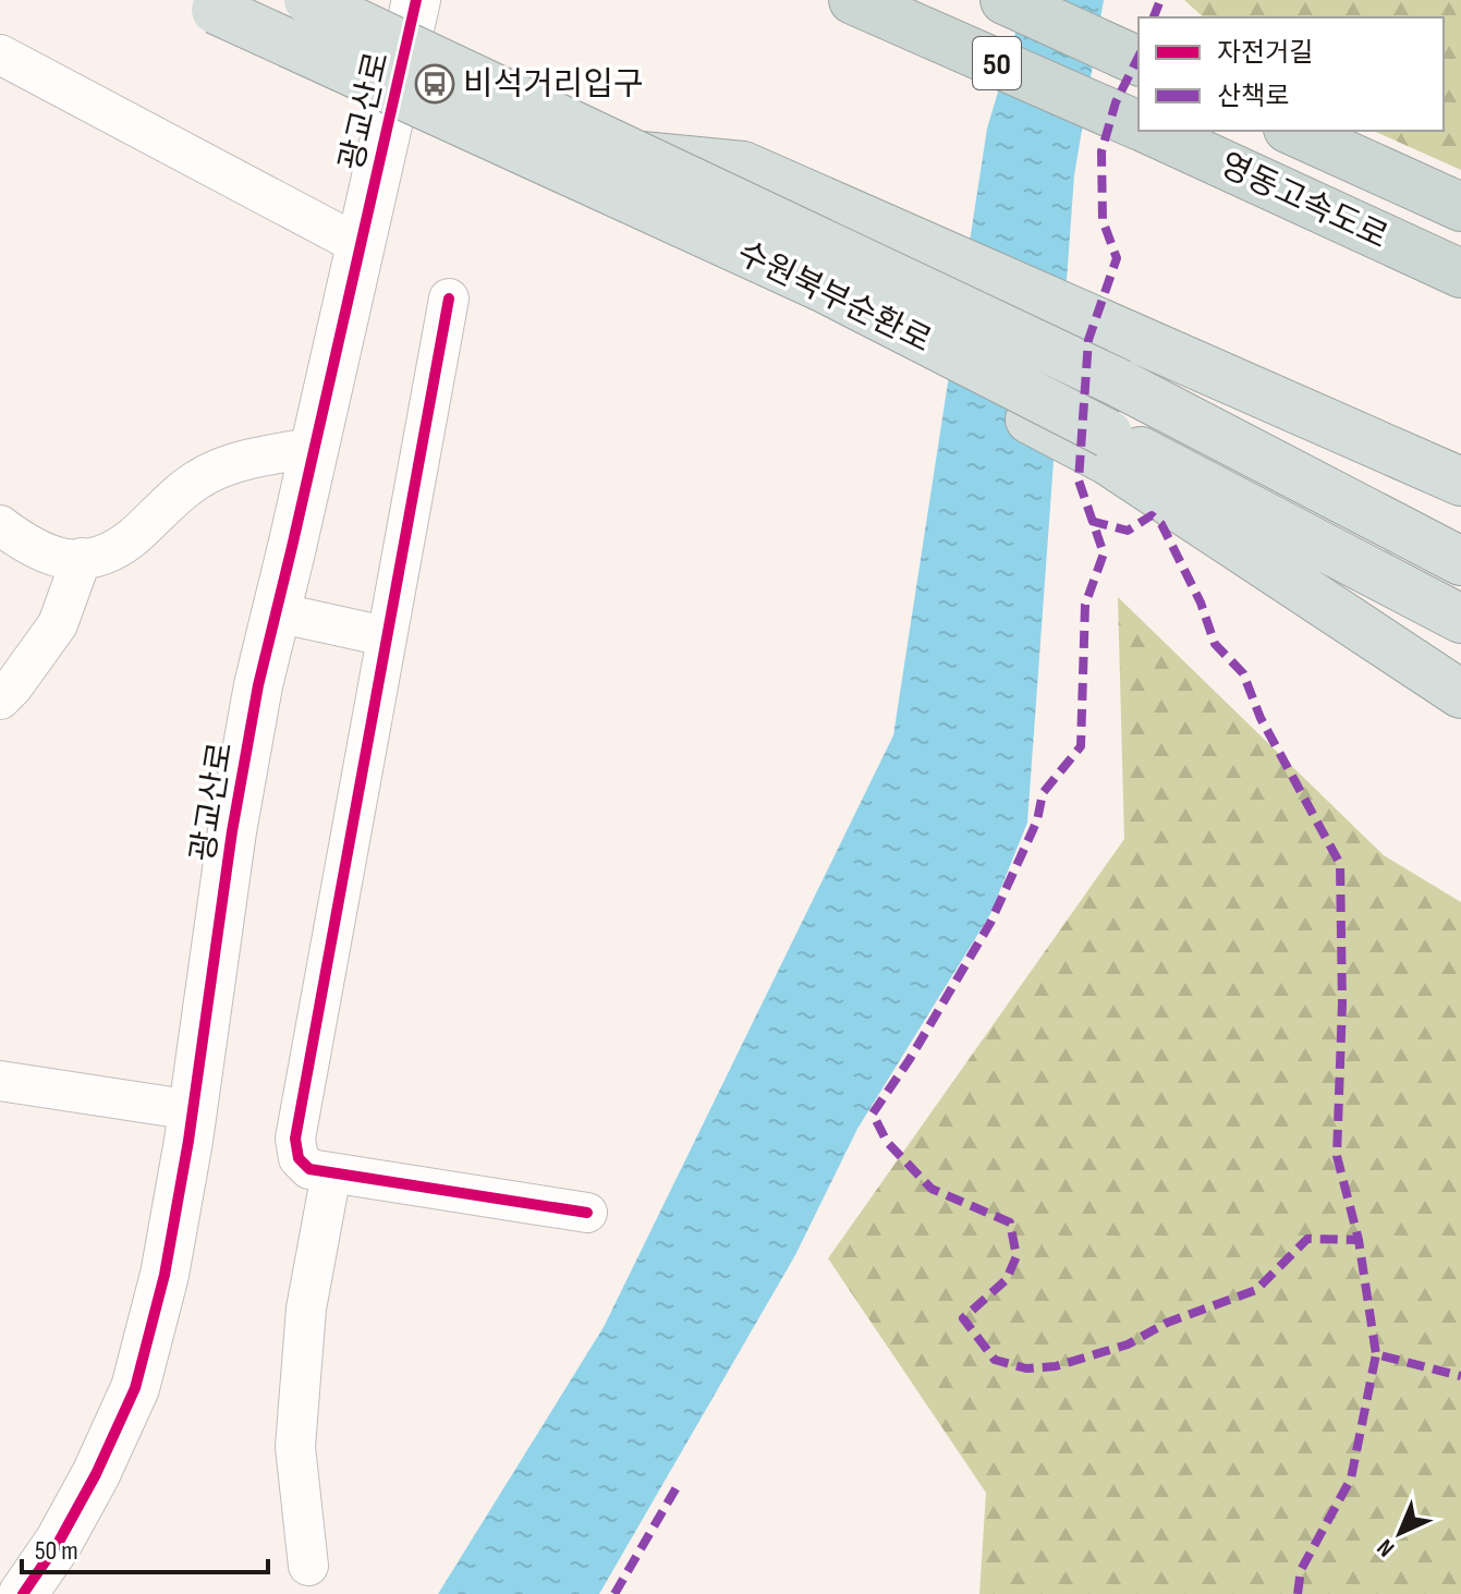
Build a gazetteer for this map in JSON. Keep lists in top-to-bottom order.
{
  "streets": {
    "highway": ["50", "영동고속도로", "수원북부순환로"],
    "street": ["광교산로"]
  },
  "places": {
    "bus stop": ["비석거리입구"]
  },
  "legend": ["자전거길", "산책로"],
  "scale_bar": "50 m",
  "north": "bottom left"
}
